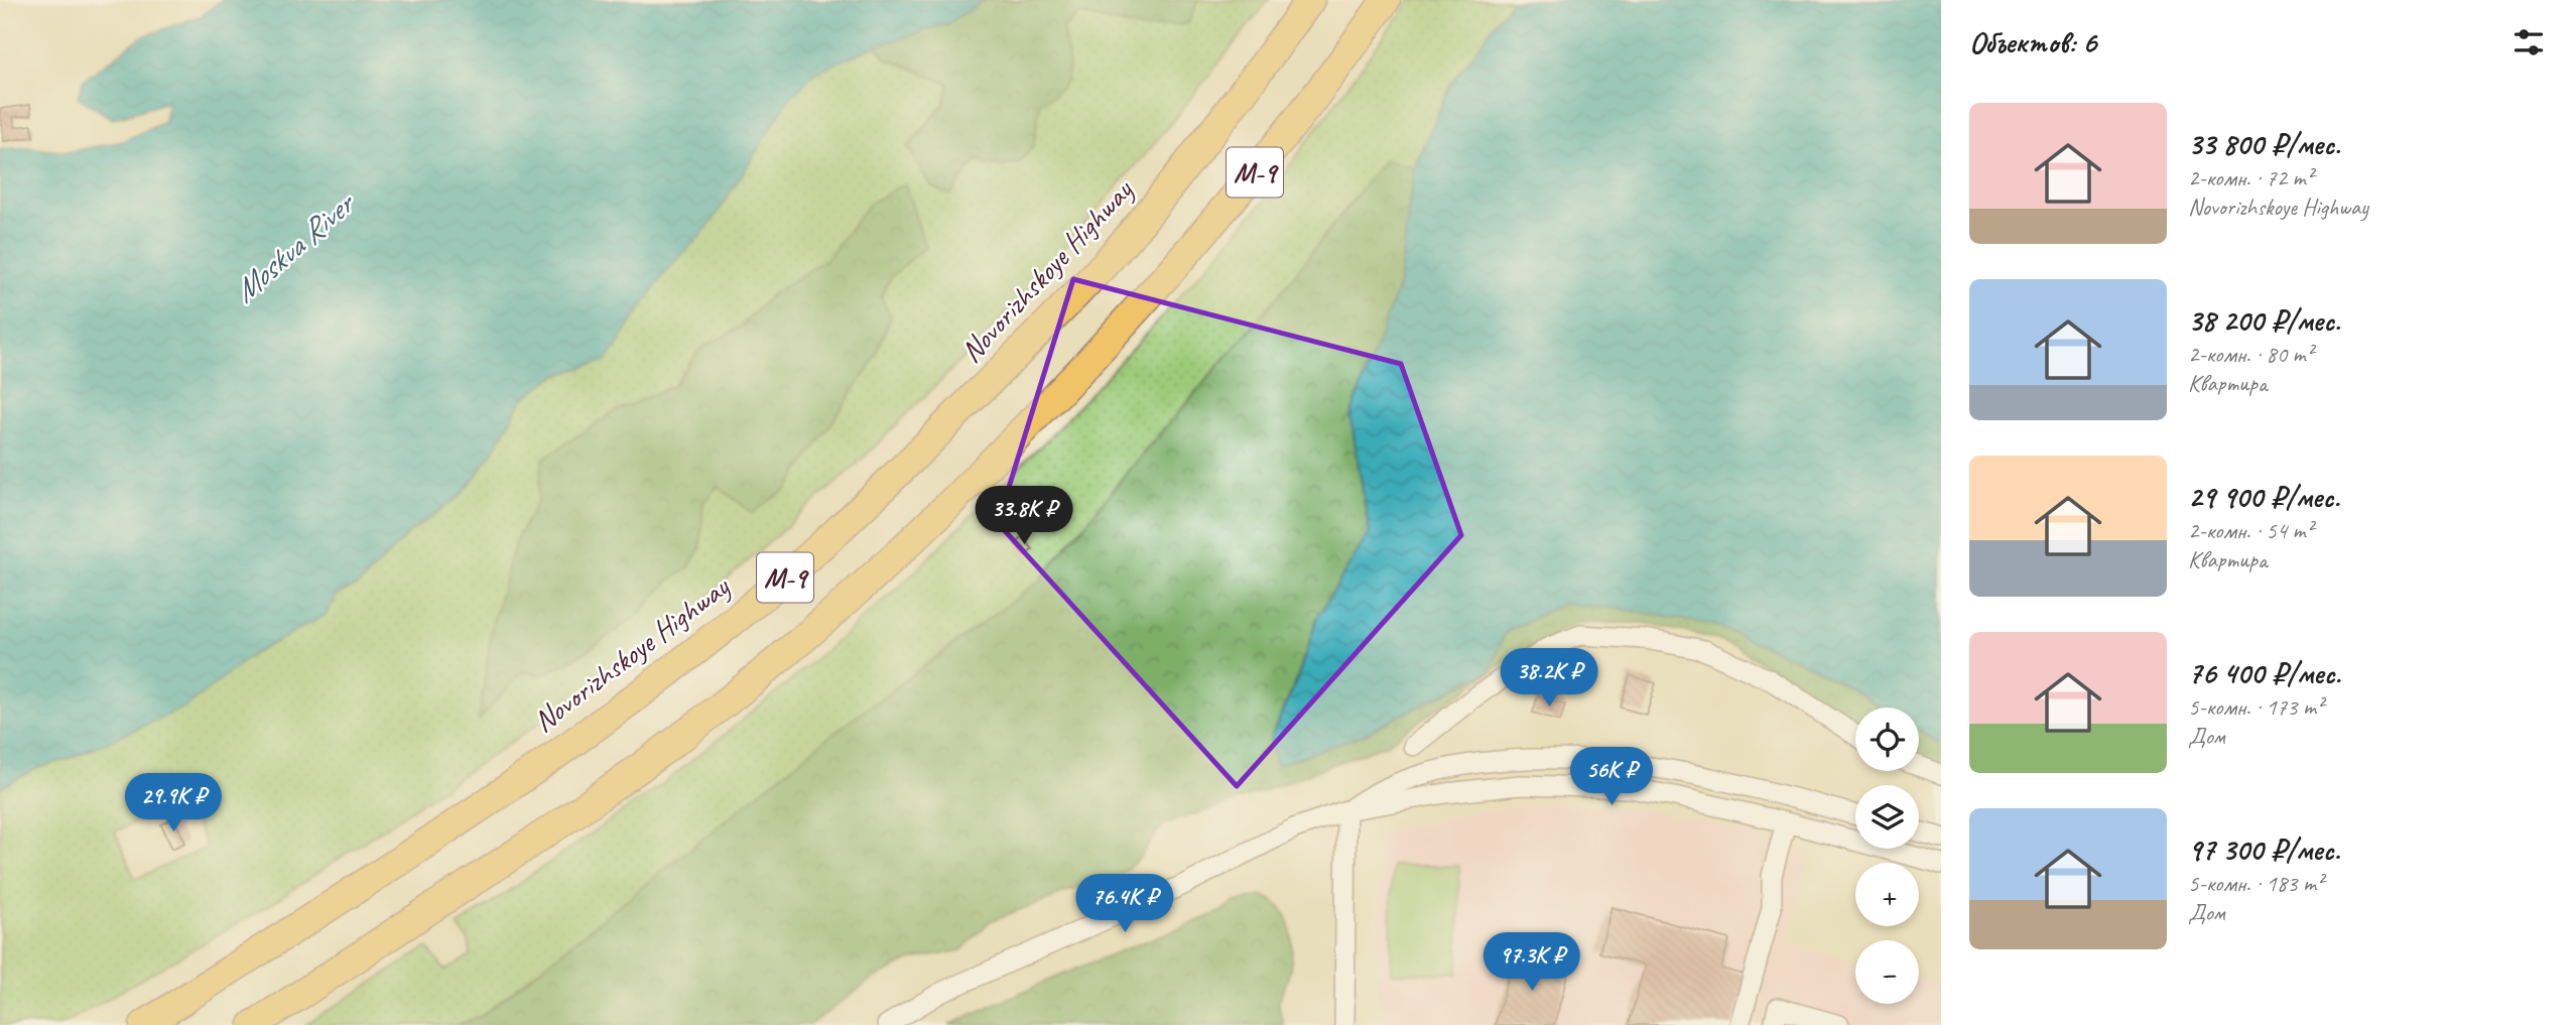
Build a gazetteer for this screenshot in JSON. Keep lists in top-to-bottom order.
{
  "streets": {
    "highway": ["М-9", "Novorizhskoye Highway"]
  },
  "water": ["Moskva River"],
  "page": {
    "heading": "Объектов: 6",
    "list": [
      {
        "name": "33 800 ₽/мес.",
        "note": "2-комн. · 72 m² · Novorizhskoye Highway"
      },
      {
        "name": "38 200 ₽/мес.",
        "note": "2-комн. · 80 m² · Квартира"
      },
      {
        "name": "29 900 ₽/мес.",
        "note": "2-комн. · 54 m² · Квартира"
      },
      {
        "name": "76 400 ₽/мес.",
        "note": "5-комн. · 173 m² · Дом"
      },
      {
        "name": "97 300 ₽/мес.",
        "note": "5-комн. · 183 m² · Дом"
      }
    ],
    "price": [
      "33.8K ₽",
      "38.2K ₽",
      "56K ₽",
      "29.9K ₽",
      "76.4K ₽",
      "97.3K ₽"
    ],
    "map_buttons": ["+", "−"]
  }
}
